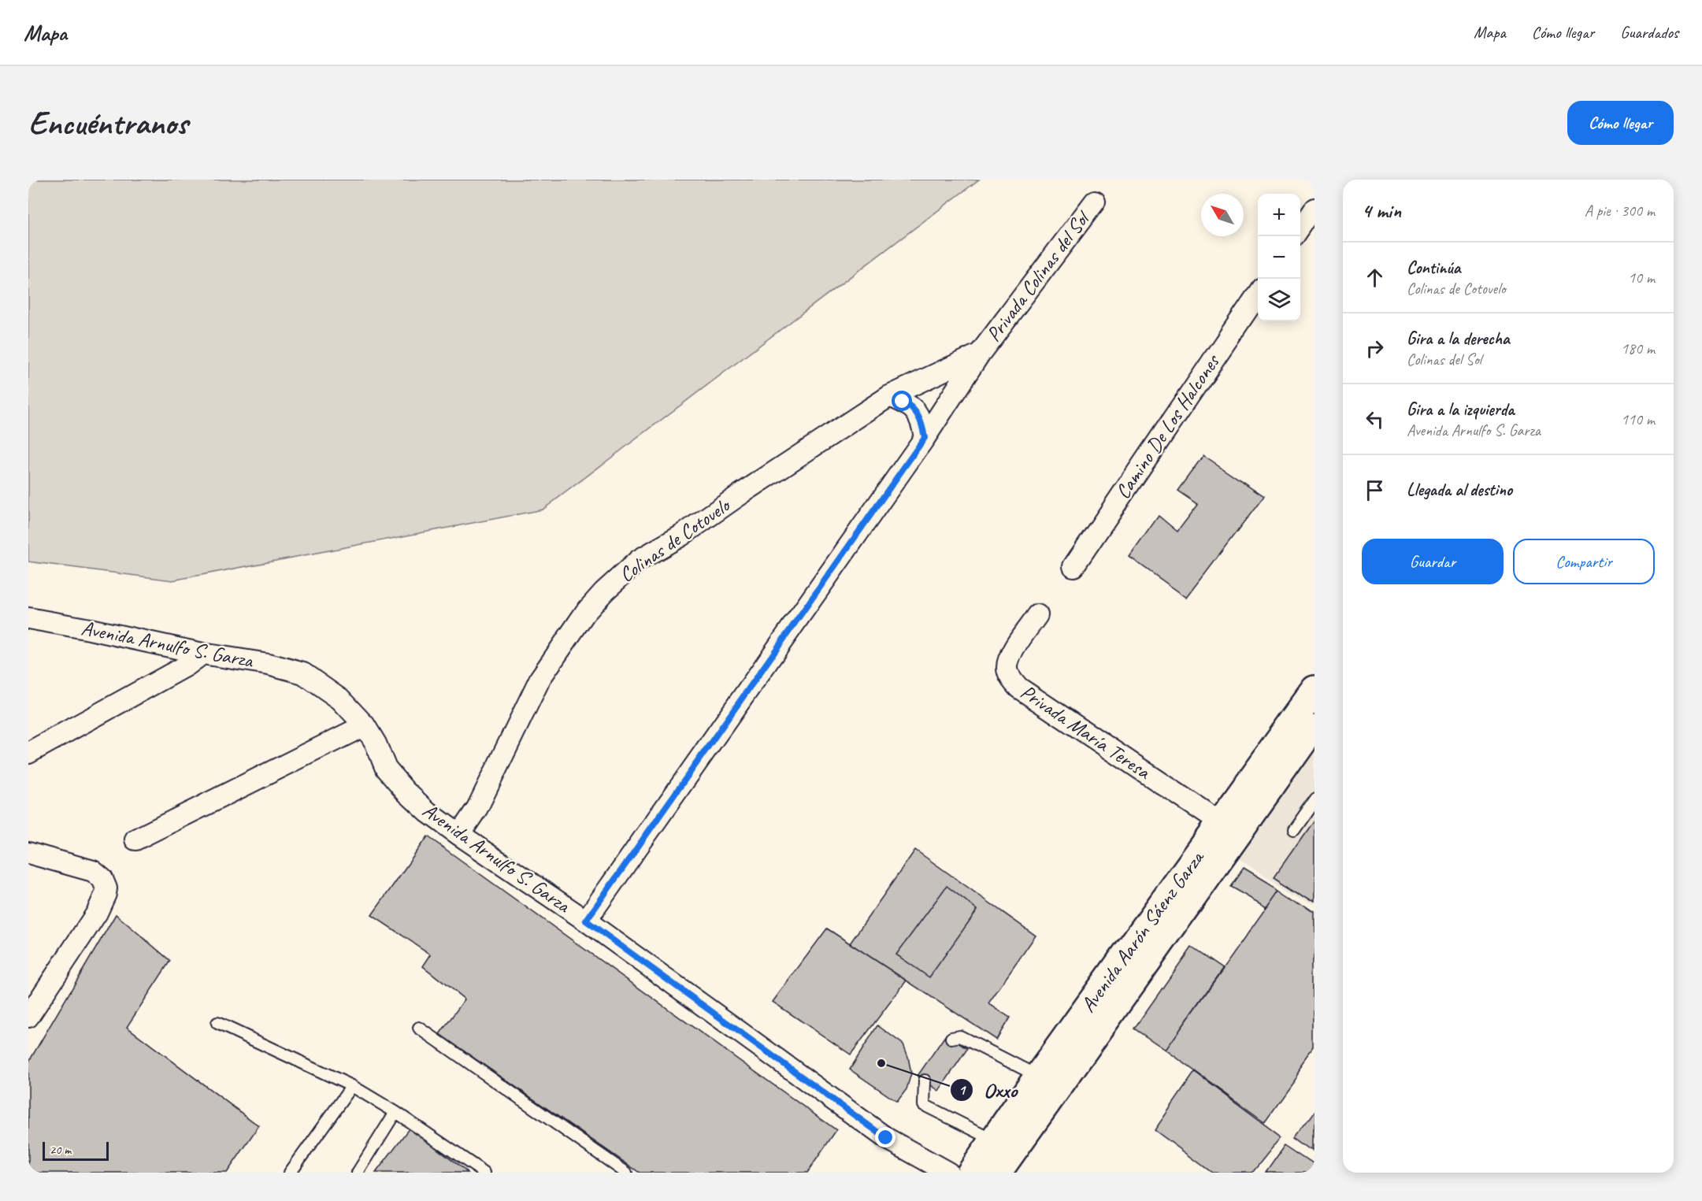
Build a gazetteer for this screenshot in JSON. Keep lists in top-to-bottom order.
{
  "streets": {
    "main road": ["Avenida Aarón Sáenz Garza"],
    "street": [
      "Privada Colinas del Sol",
      "Camino De Los Halcones",
      "Colinas de Cotovelo",
      "Avenida Arnulfo S. Garza",
      "Privada María Teresa"
    ]
  },
  "crossings": [
    ["Privada Colinas del Sol", "Colinas de Cotovelo"],
    ["Privada Colinas del Sol", "Avenida Arnulfo S. Garza"],
    ["Colinas de Cotovelo", "Avenida Arnulfo S. Garza"],
    ["Privada María Teresa", "Avenida Aarón Sáenz Garza"]
  ],
  "places": ["Oxxo"],
  "scale_bar": "20 m",
  "north": "top left",
  "page": {
    "header": "Mapa",
    "nav": ["Mapa", "Cómo llegar", "Guardados"],
    "buttons": [
      "Cómo llegar",
      ["Guardar", "Compartir"]
    ],
    "title": "Encuéntranos",
    "heading": ["4 min", "A pie · 300 m"],
    "map_buttons": ["+", "−"],
    "list": [
      ["Continúa", "Colinas de Cotovelo", "10 m"],
      ["Gira a la derecha", "Colinas del Sol", "180 m"],
      ["Gira a la izquierda", "Avenida Arnulfo S. Garza", "110 m"],
      "Llegada al destino"
    ],
    "scale": "20 m"
  }
}
